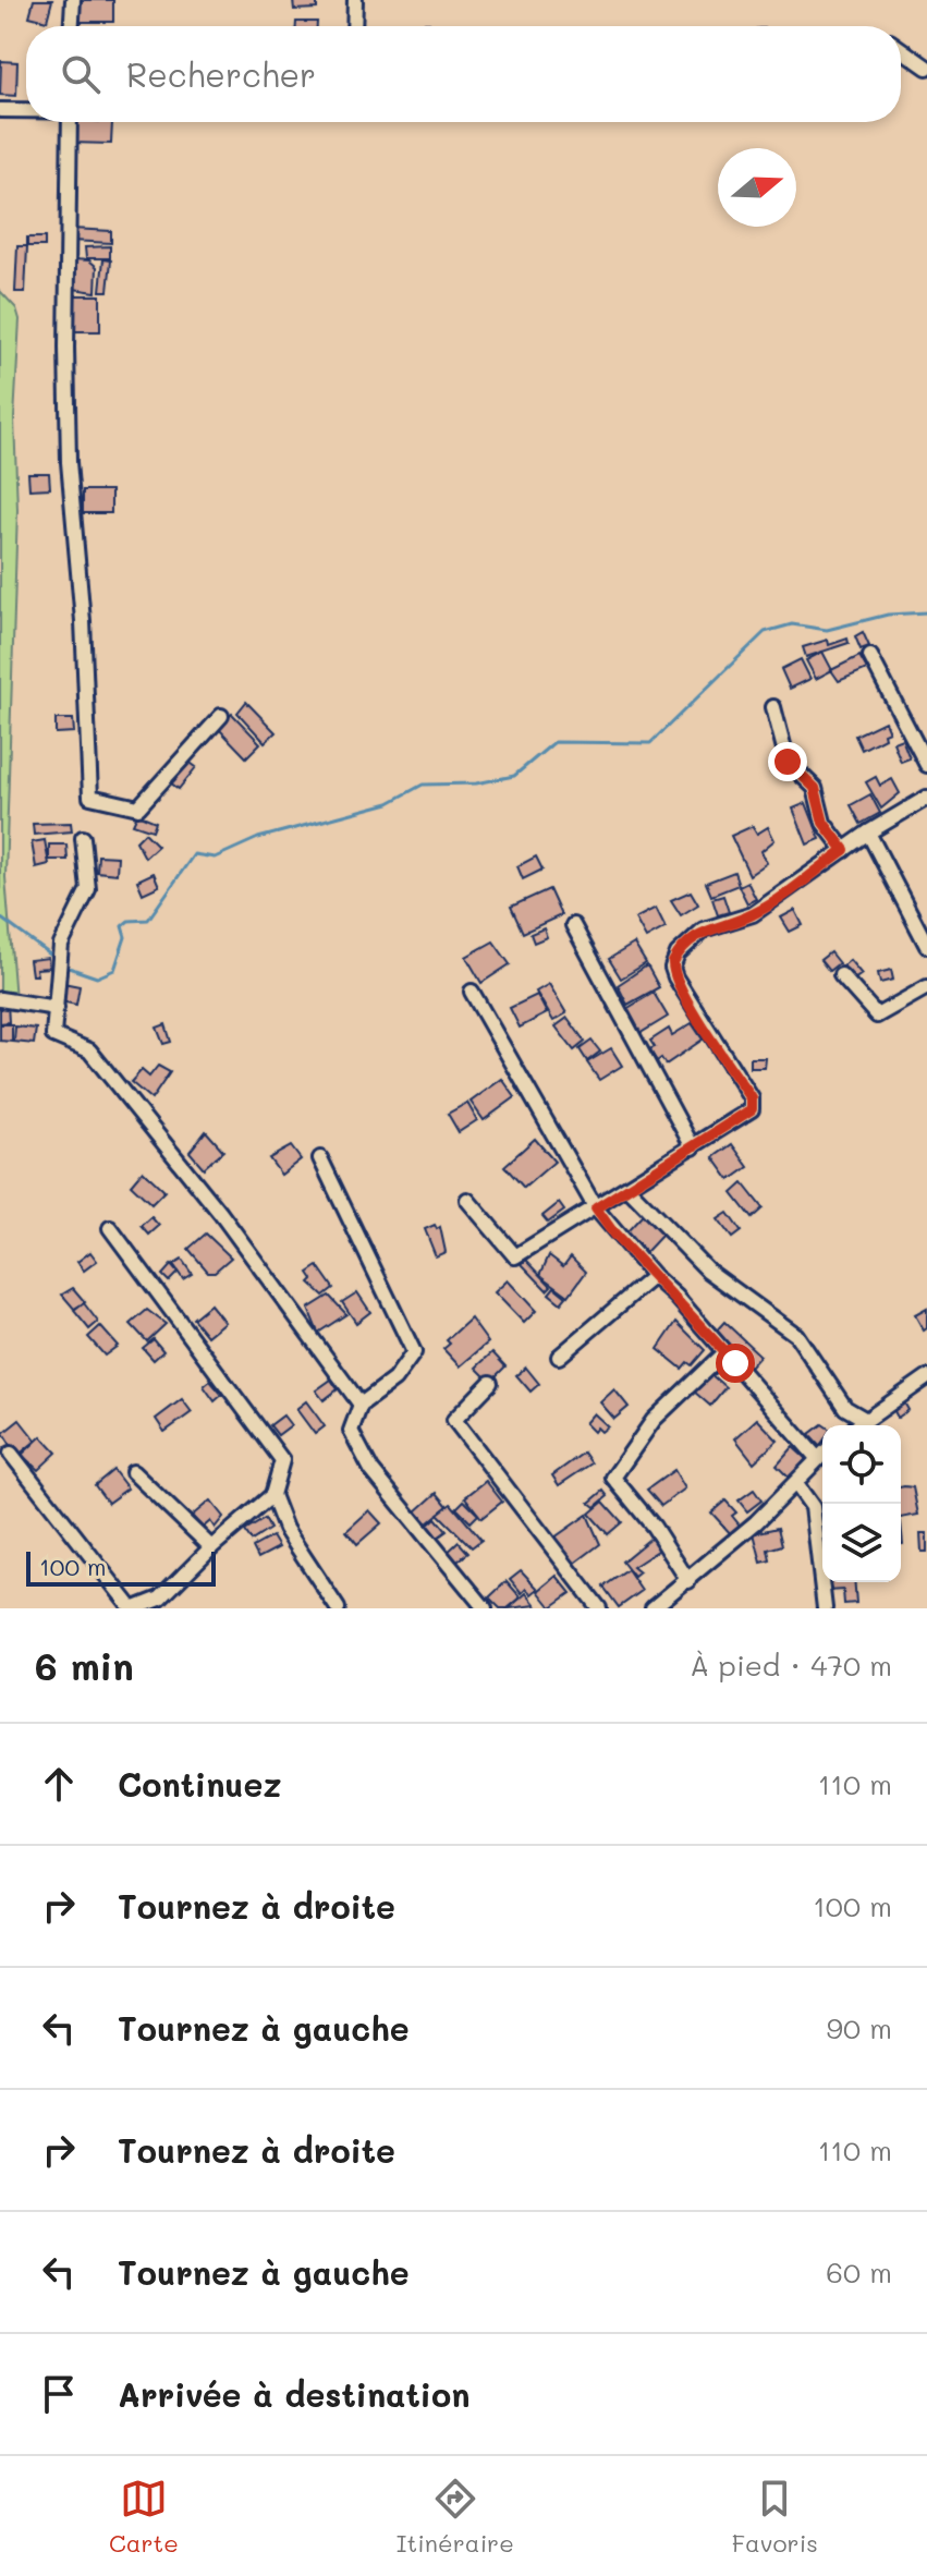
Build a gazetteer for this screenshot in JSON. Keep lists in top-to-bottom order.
{
  "scale_bar": "100 m",
  "north": "right",
  "page": {
    "search": "Rechercher",
    "scale": "100 m",
    "heading": ["6 min", "À pied · 470 m"],
    "list": [
      ["Continuez", "110 m"],
      ["Tournez à droite", "100 m"],
      ["Tournez à gauche", "90 m"],
      ["Tournez à droite", "110 m"],
      ["Tournez à gauche", "60 m"],
      "Arrivée à destination"
    ],
    "nav": ["Carte", "Itinéraire", "Favoris"]
  }
}
